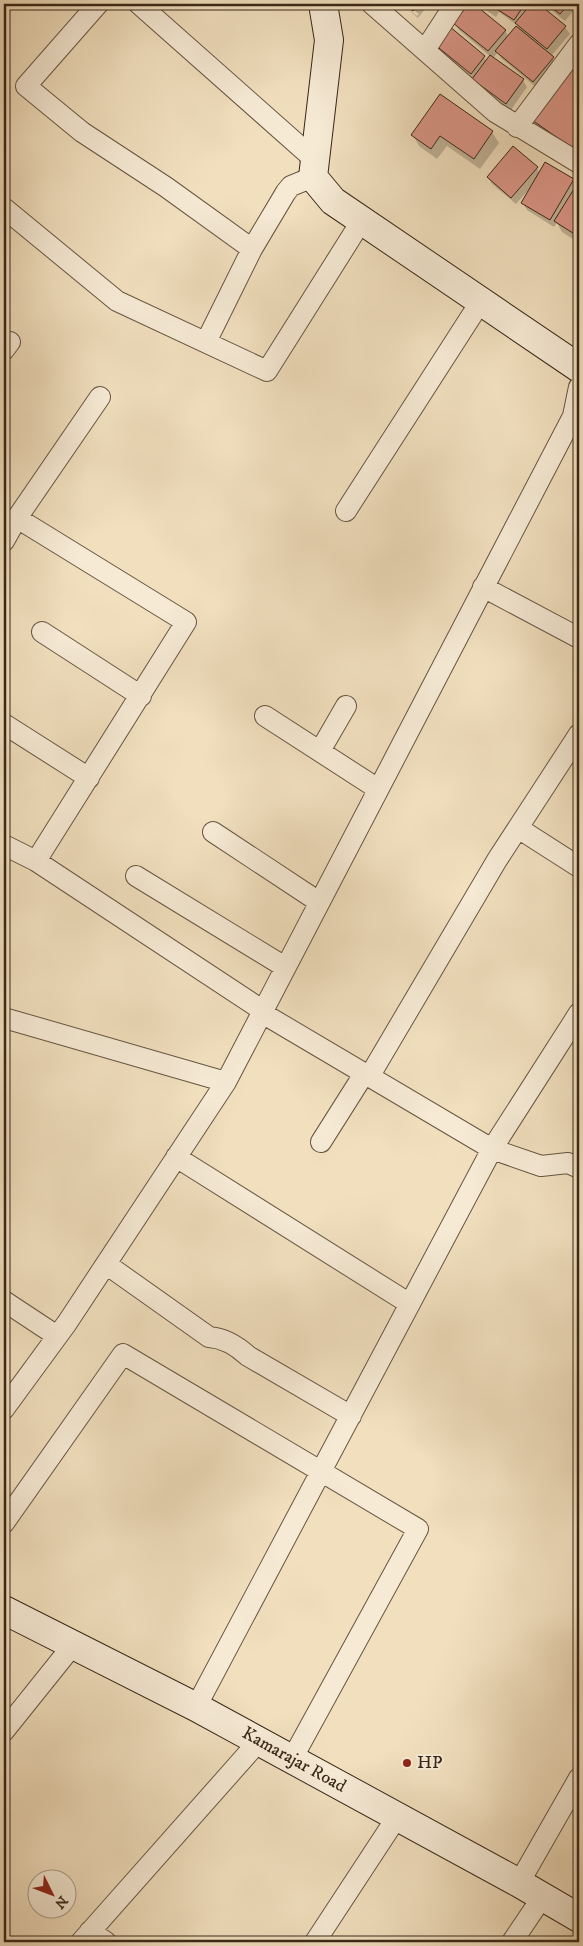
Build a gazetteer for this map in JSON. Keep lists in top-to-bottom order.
{
  "streets": {
    "main road": ["Kamarajar Road"]
  },
  "places": ["HP"],
  "north": "bottom right"
}
